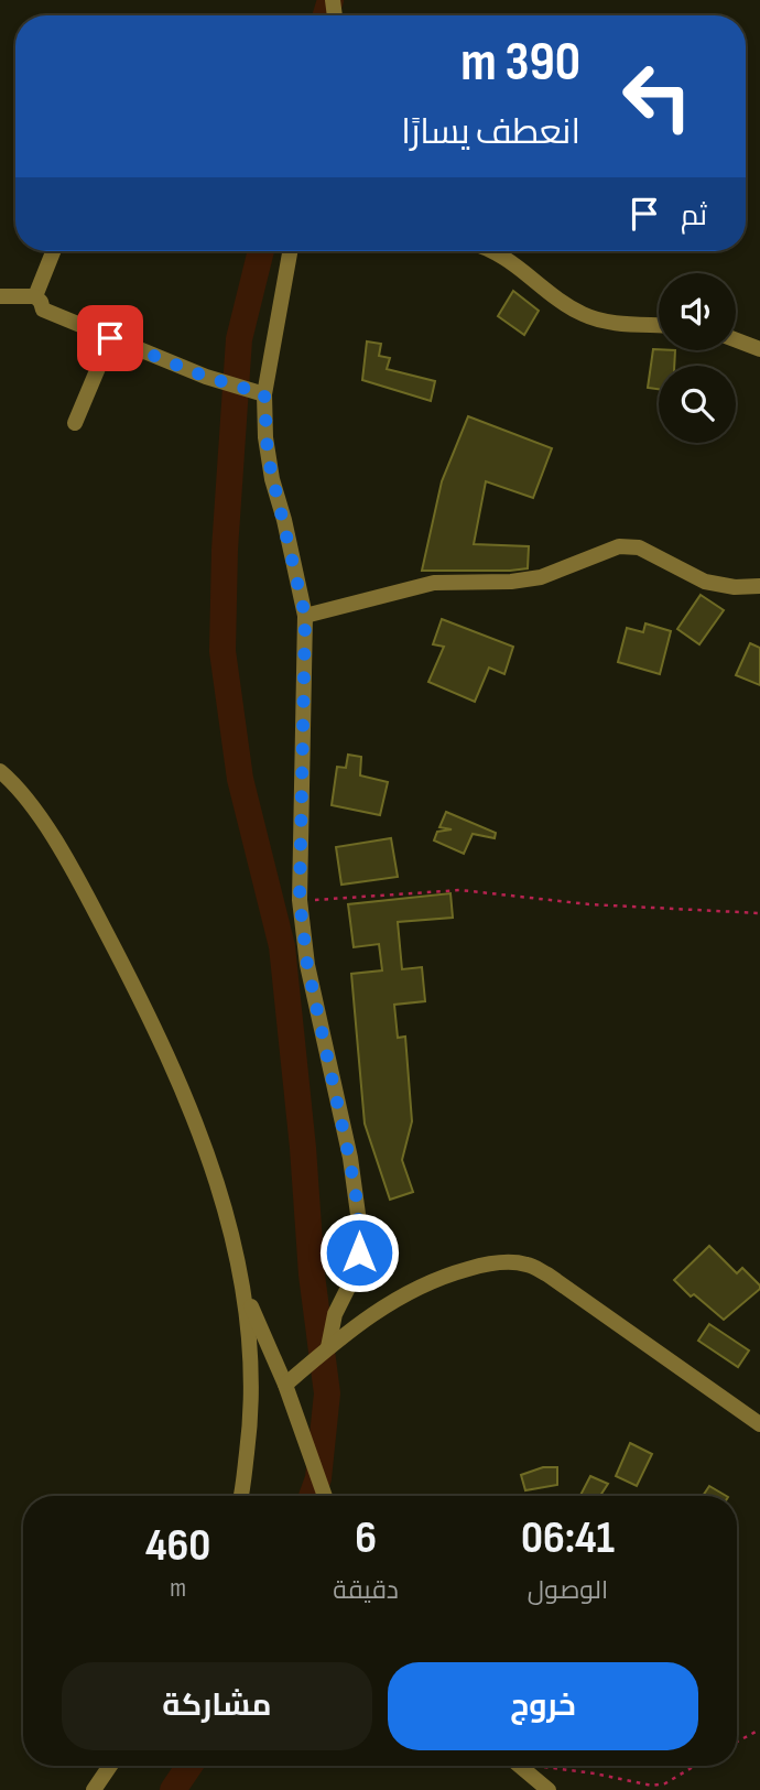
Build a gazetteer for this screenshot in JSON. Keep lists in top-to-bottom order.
{
  "page": {
    "turn": ["390 m", "انعطف يسارًا"],
    "then": "ثم",
    "eta": [
      "06:41",
      "الوصول",
      "6",
      "دقيقة",
      "460",
      "m"
    ],
    "buttons": ["خروج", "مشاركة"]
  }
}
